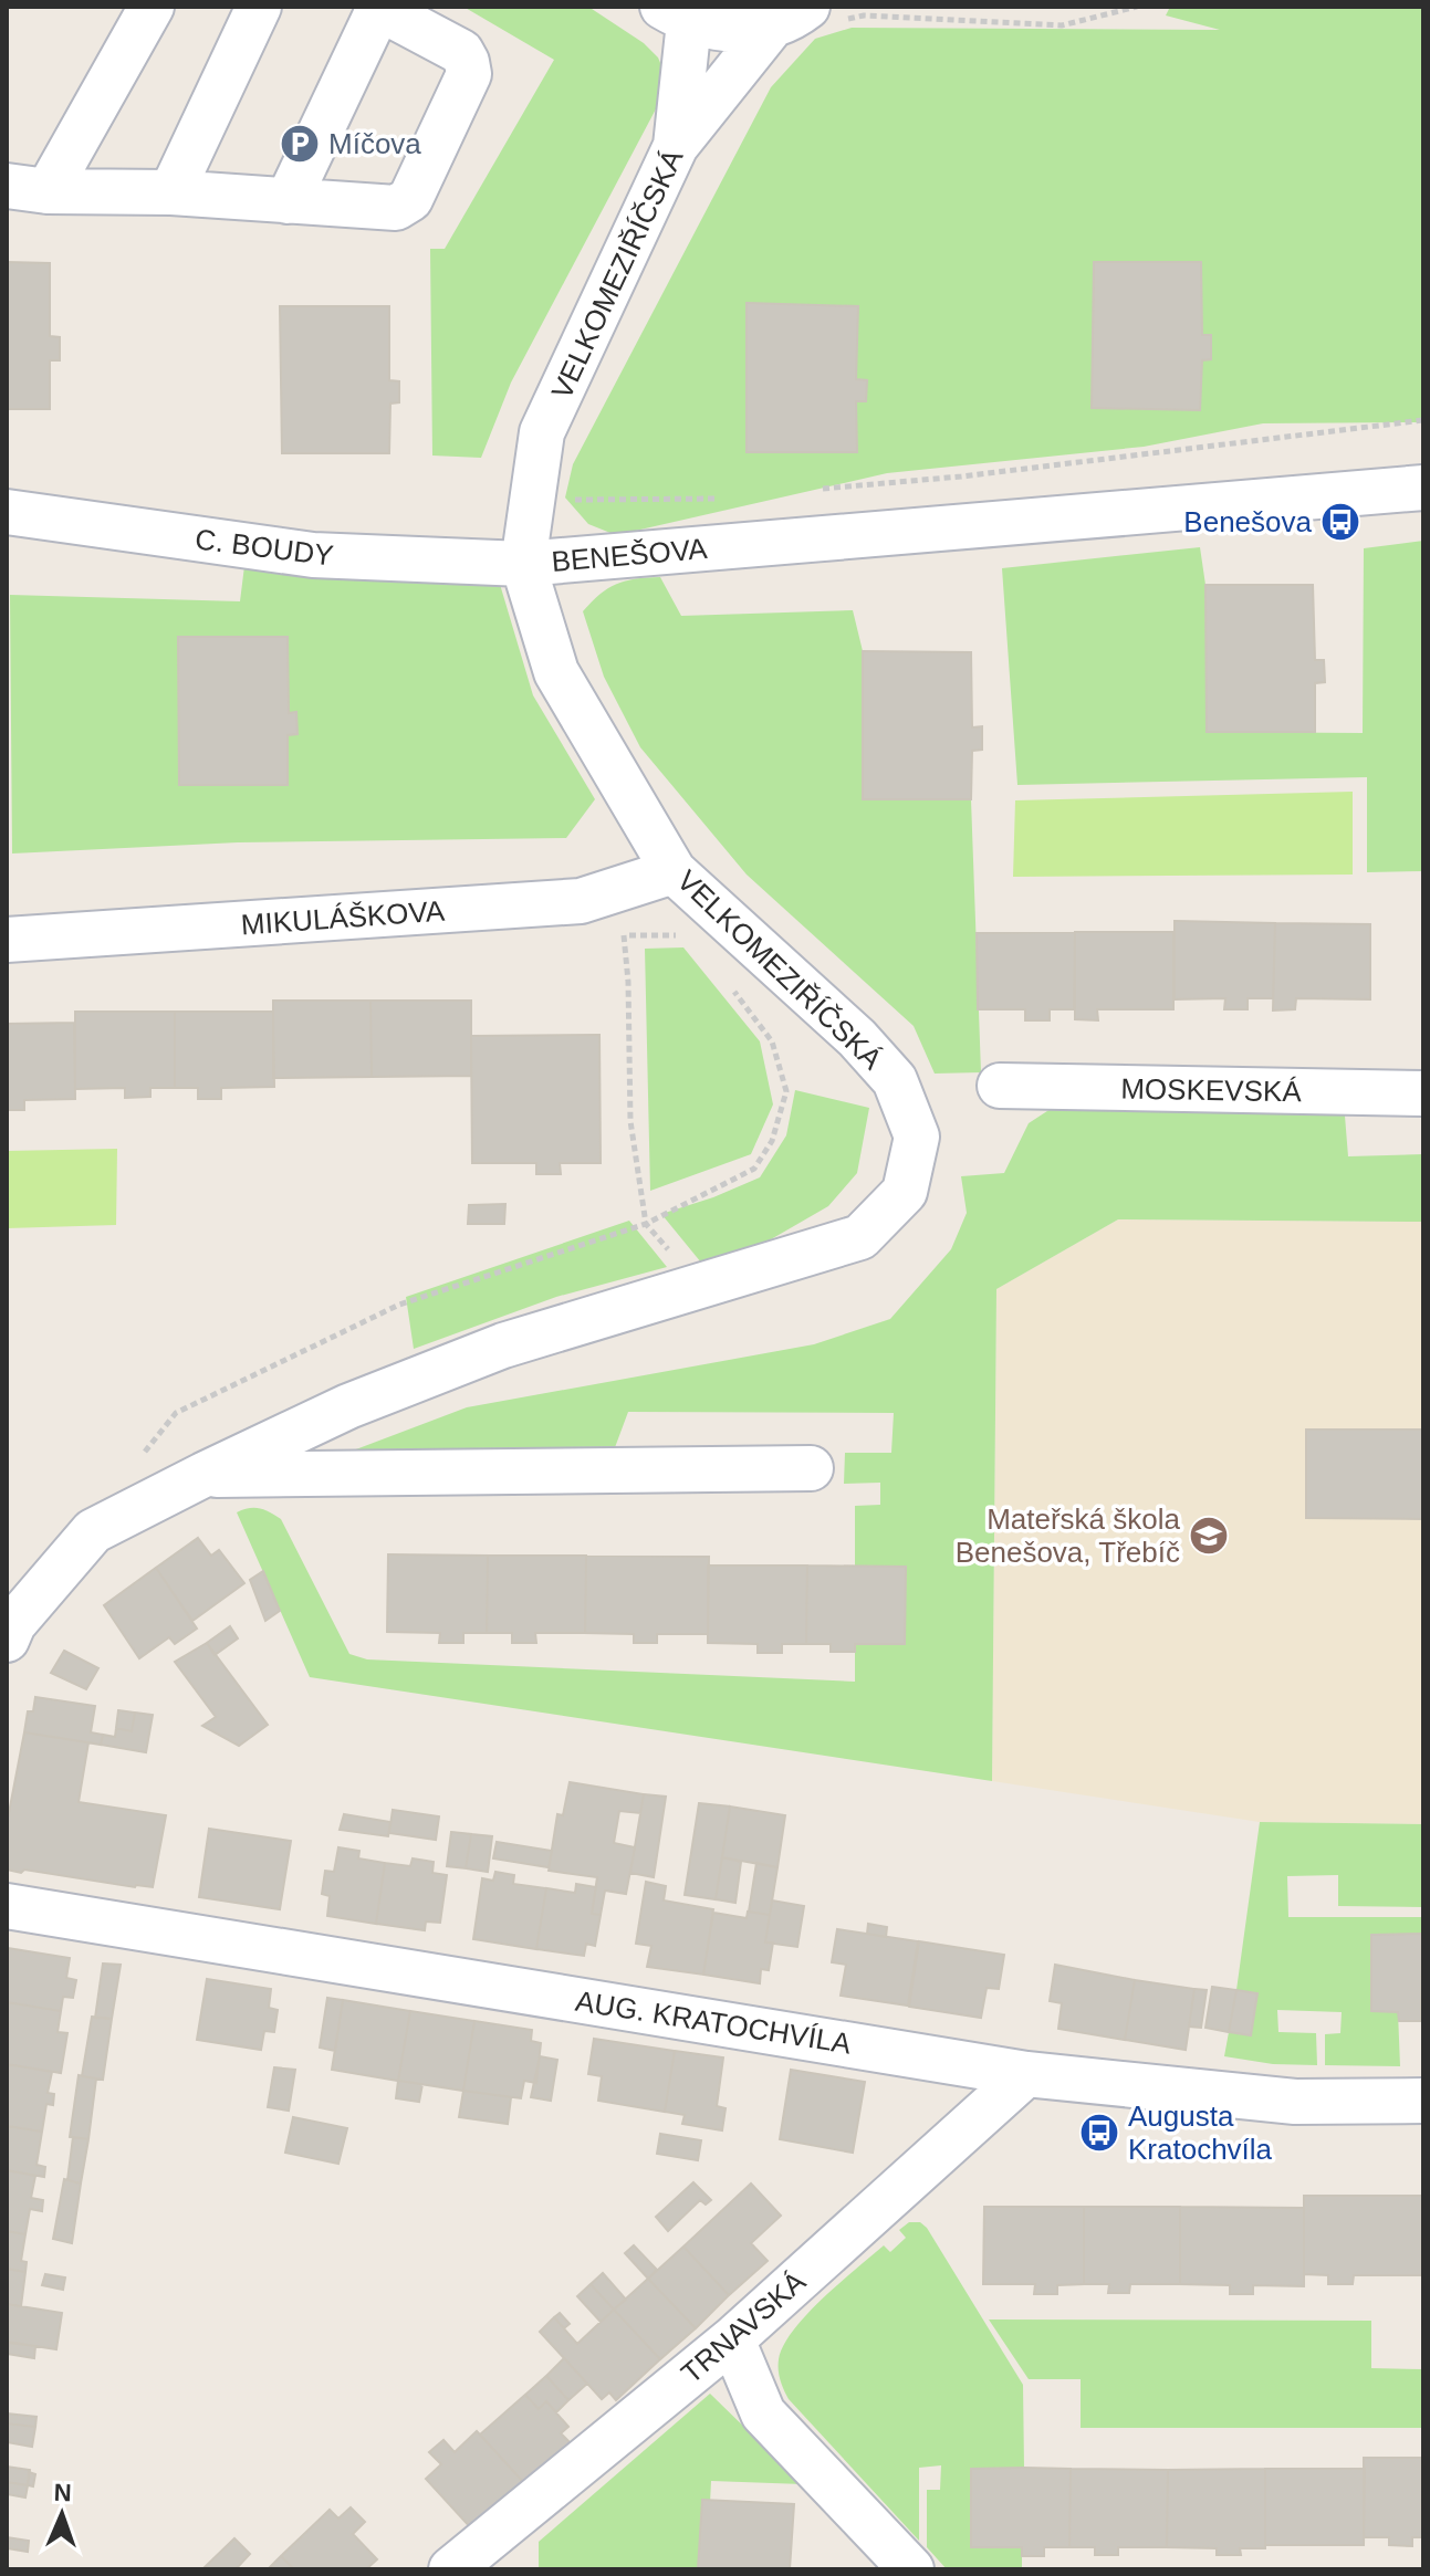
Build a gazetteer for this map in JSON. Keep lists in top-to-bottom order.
{
  "streets": {
    "street": [
      "VELKOMEZIŘÍČSKÁ",
      "C. BOUDY",
      "BENEŠOVA",
      "MIKULÁŠKOVA",
      "MOSKEVSKÁ",
      "AUG. KRATOCHVÍLA",
      "TRNAVSKÁ"
    ]
  },
  "crossings": [
    ["VELKOMEZIŘÍČSKÁ", "C. BOUDY"],
    ["VELKOMEZIŘÍČSKÁ", "BENEŠOVA"],
    ["VELKOMEZIŘÍČSKÁ", "MIKULÁŠKOVA"],
    ["C. BOUDY", "BENEŠOVA"],
    ["AUG. KRATOCHVÍLA", "TRNAVSKÁ"]
  ],
  "places": {
    "parking": ["Míčova"],
    "bus stop": ["Benešova", "Augusta Kratochvíla"],
    "school or university": ["Mateřská škola Benešova, Třebíč"]
  },
  "north": "top"
}
